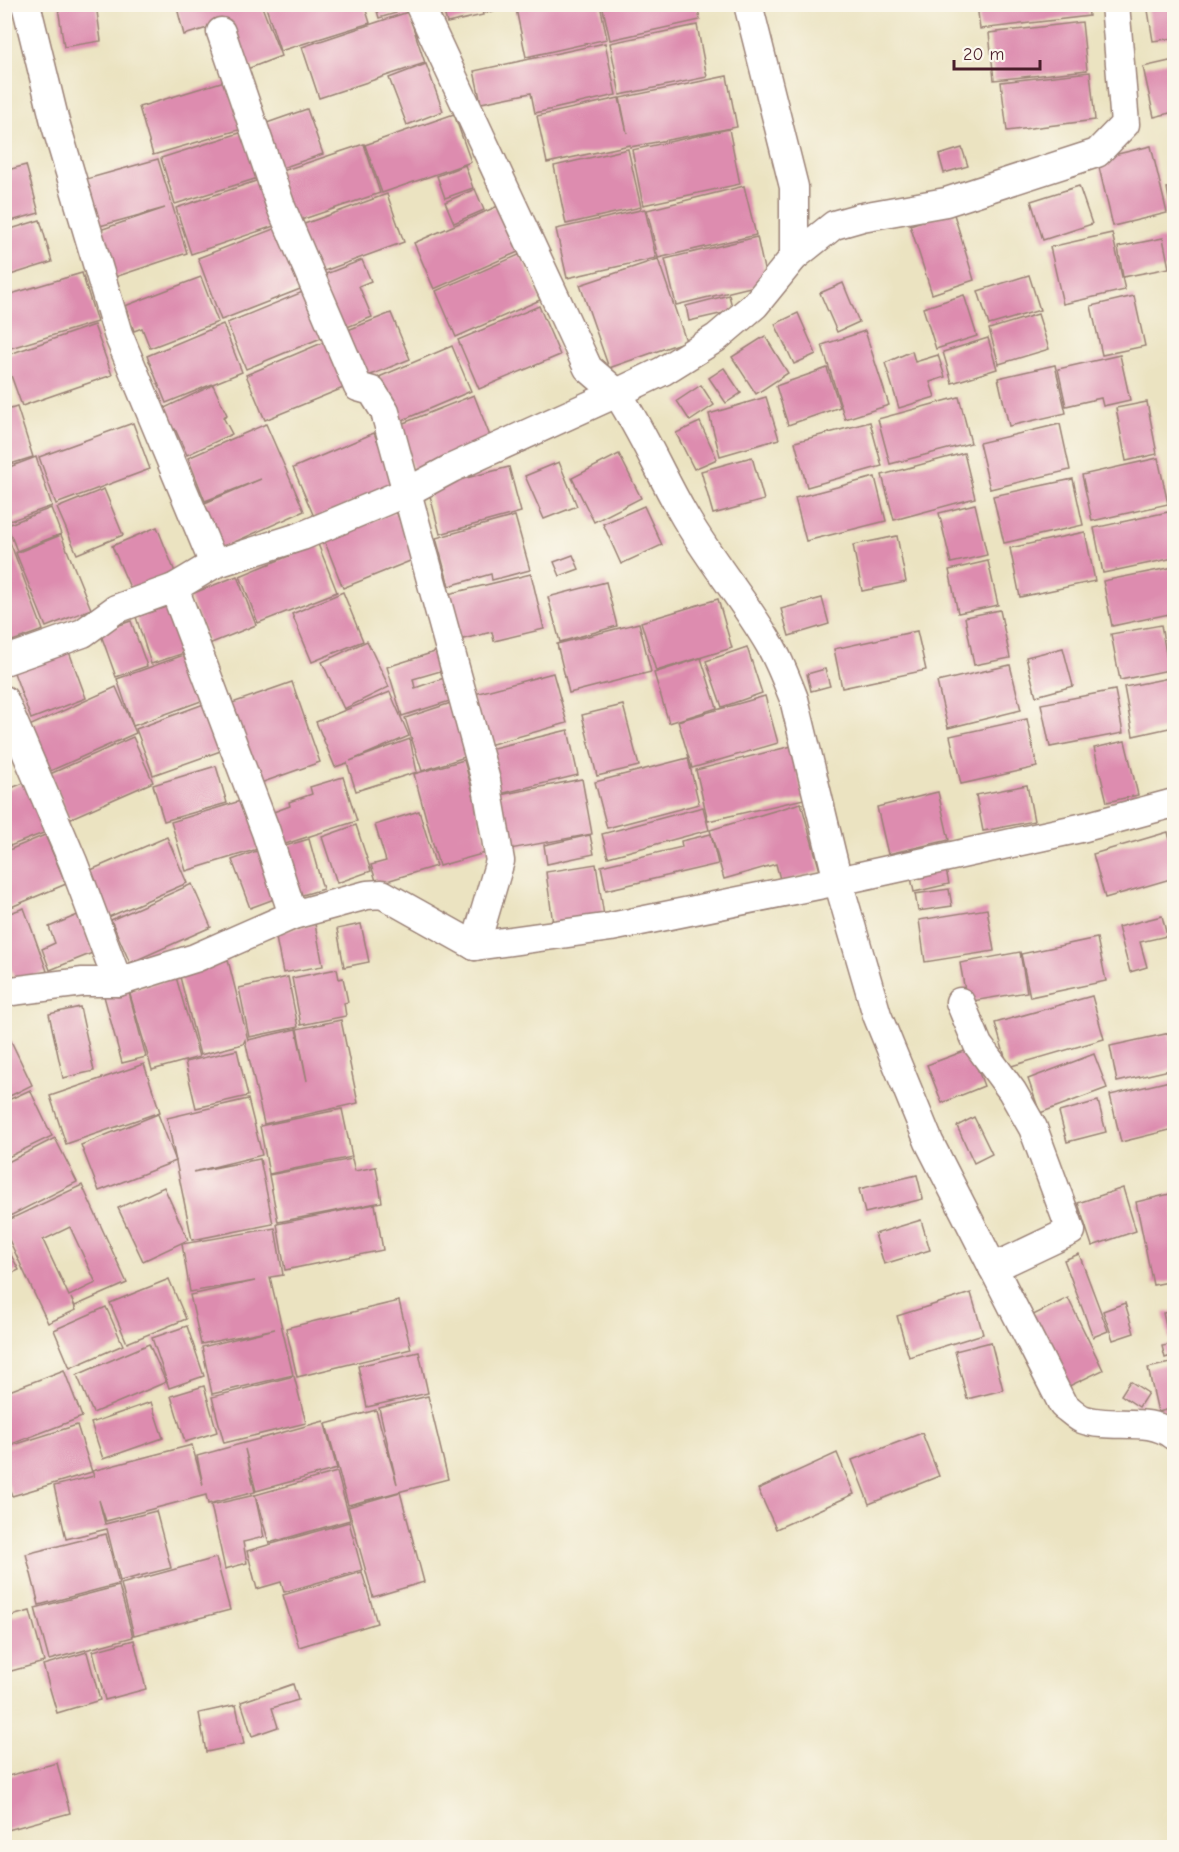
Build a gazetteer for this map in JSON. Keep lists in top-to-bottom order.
{
  "scale_bar": "20 m"
}
